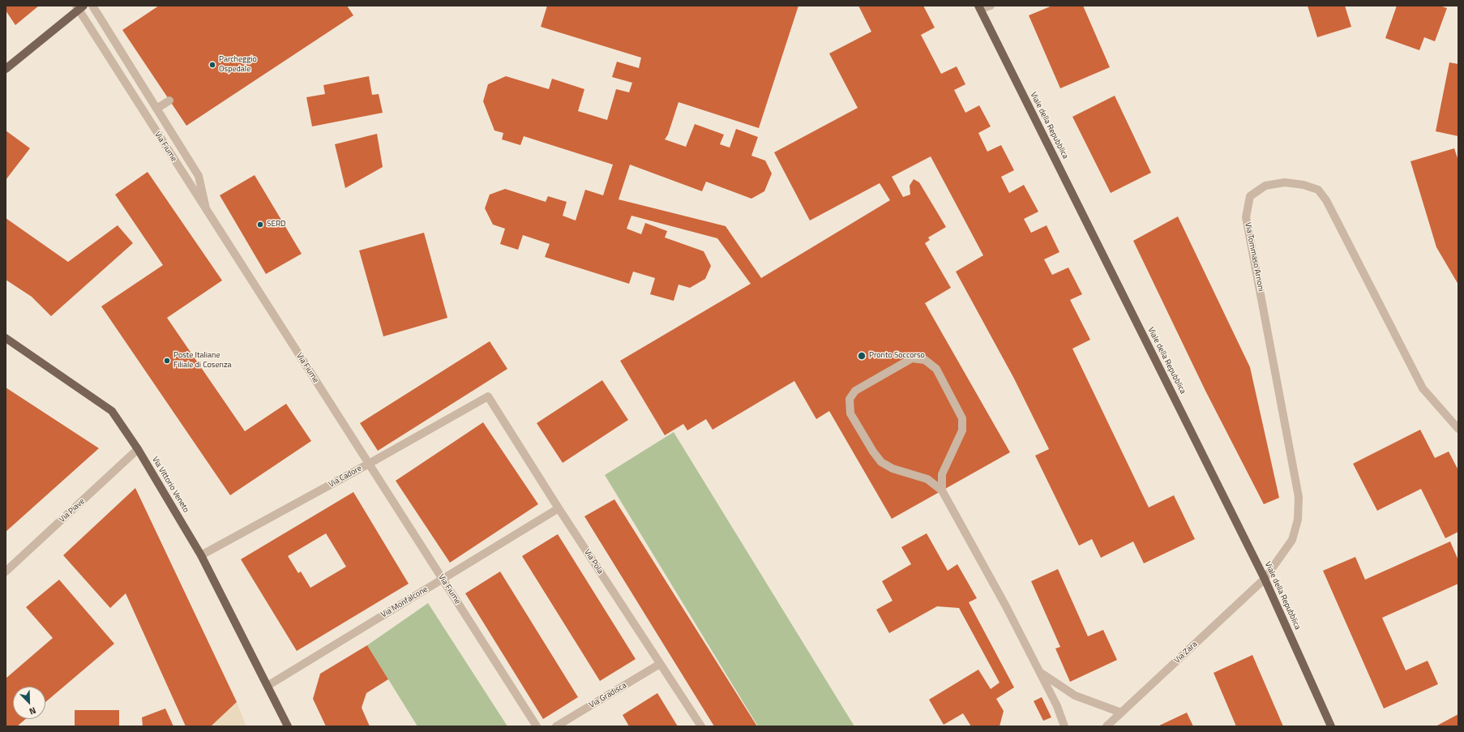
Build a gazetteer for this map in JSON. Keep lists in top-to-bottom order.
{
  "streets": {
    "main road": ["Viale della Repubblica", "Via Vittorio Veneto"],
    "street": [
      "Via Fiume",
      "Via Tommaso Arnoni",
      "Via Cadore",
      "Via Piave",
      "Via Pola",
      "Via Monfalcone",
      "Via Zara",
      "Via Gradisca"
    ]
  },
  "crossings": [
    ["Viale della Repubblica", "Via Tommaso Arnoni"],
    ["Viale della Repubblica", "Via Zara"],
    ["Via Fiume", "Via Cadore"],
    ["Via Fiume", "Via Monfalcone"],
    ["Via Tommaso Arnoni", "Via Zara"],
    ["Via Cadore", "Via Vittorio Veneto"],
    ["Via Cadore", "Via Pola"],
    ["Via Vittorio Veneto", "Via Piave"],
    ["Via Vittorio Veneto", "Via Monfalcone"],
    ["Via Pola", "Via Monfalcone"],
    ["Via Pola", "Via Gradisca"]
  ],
  "places": [
    "Parcheggio Ospedale",
    "SERD",
    "Pronto Soccorso",
    "Poste Italiane Filiale di Cosenza"
  ],
  "north": "bottom right"
}
